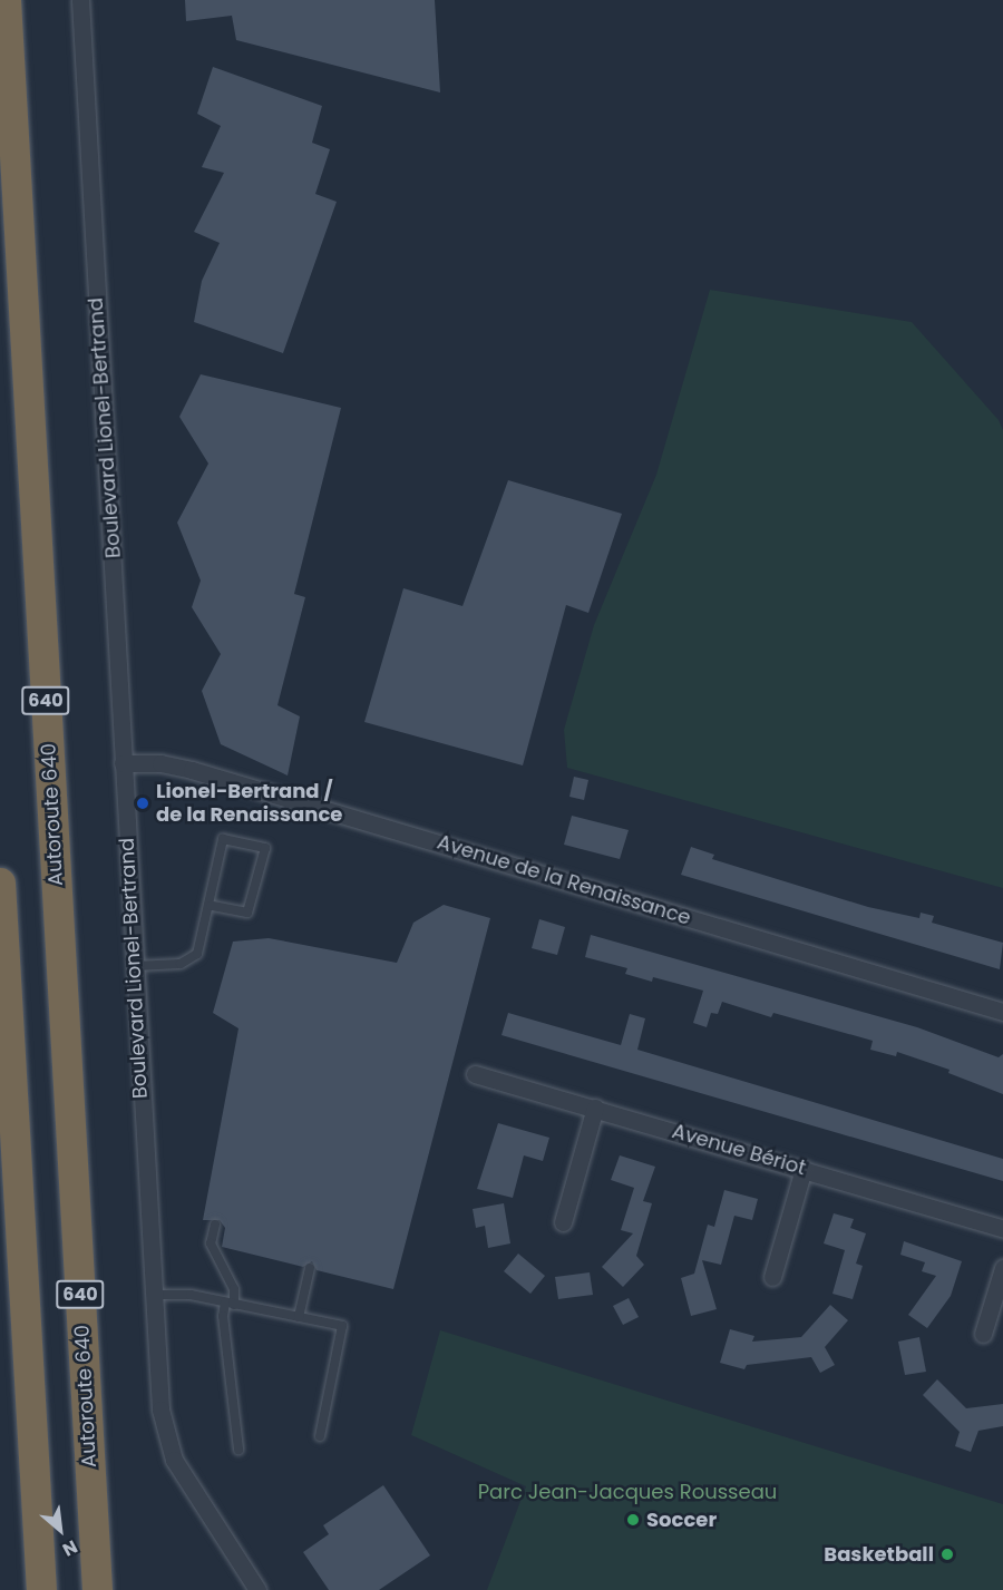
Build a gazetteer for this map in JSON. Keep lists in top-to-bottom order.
{
  "streets": {
    "highway": ["640", "Autoroute 640"],
    "street": ["Boulevard Lionel-Bertrand", "Avenue de la Renaissance", "Avenue Bériot"]
  },
  "crossings": [
    ["Boulevard Lionel-Bertrand", "Avenue de la Renaissance"]
  ],
  "parks": ["Parc Jean-Jacques Rousseau"],
  "places": ["Lionel-Bertrand / de la Renaissance", "Soccer", "Basketball"],
  "north": "bottom right"
}
